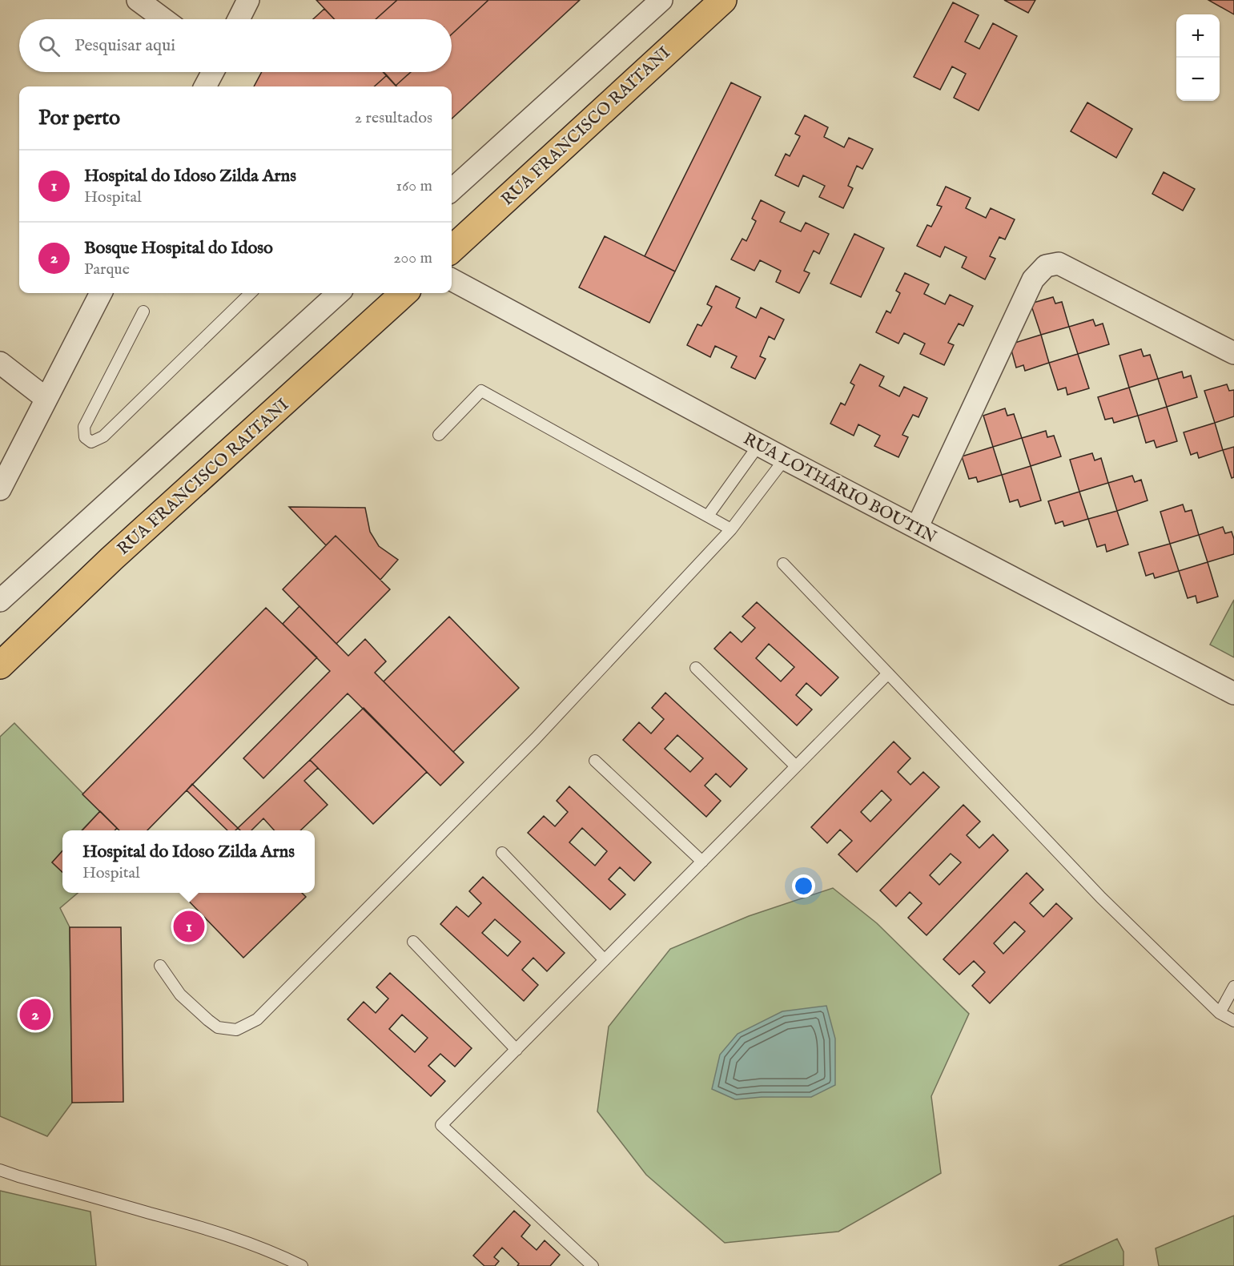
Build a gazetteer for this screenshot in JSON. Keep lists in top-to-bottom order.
{
  "streets": {
    "main road": ["RUA FRANCISCO RAITANI"],
    "street": ["RUA LOTHÁRIO BOUTIN"]
  },
  "page": {
    "map_buttons": ["+", "−"],
    "search": "Pesquisar aqui",
    "heading": ["Por perto", "2 resultados"],
    "list": [
      {
        "mark": "1",
        "name": "Hospital do Idoso Zilda Arns",
        "note": "Hospital",
        "value": "160 m"
      },
      {
        "mark": "2",
        "name": "Bosque Hospital do Idoso",
        "note": "Parque",
        "value": "200 m"
      }
    ],
    "popup": ["Hospital do Idoso Zilda Arns", "Hospital"],
    "pins": ["1", "2"]
  }
}
